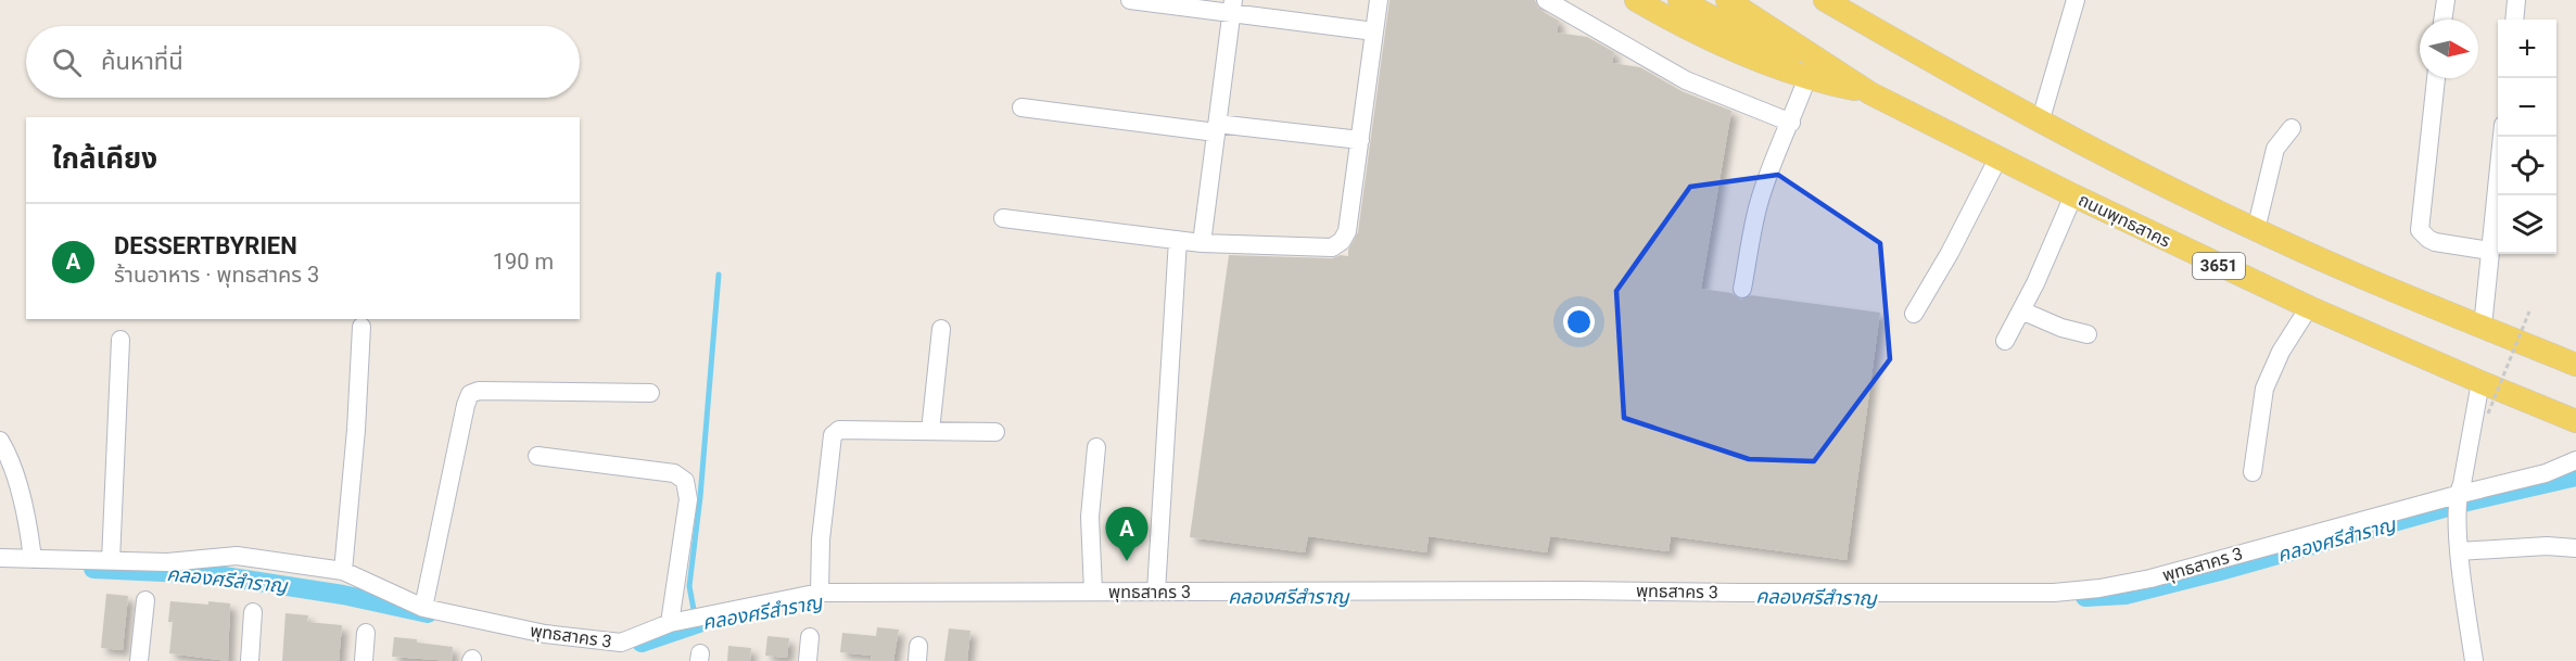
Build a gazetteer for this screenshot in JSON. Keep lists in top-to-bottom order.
{
  "streets": {
    "main road": ["ถนนพุทธสาคร", "3651"],
    "street": ["พุทธสาคร 3"]
  },
  "water": ["คลองศรีสำราญ"],
  "north": "right",
  "page": {
    "map_buttons": ["+", "−"],
    "search": "ค้นหาที่นี่",
    "heading": "ใกล้เคียง",
    "list": [
      {
        "mark": "A",
        "name": "DESSERTBYRIEN",
        "note": "ร้านอาหาร · พุทธสาคร 3",
        "value": "190 m"
      }
    ],
    "pins": "A"
  }
}
